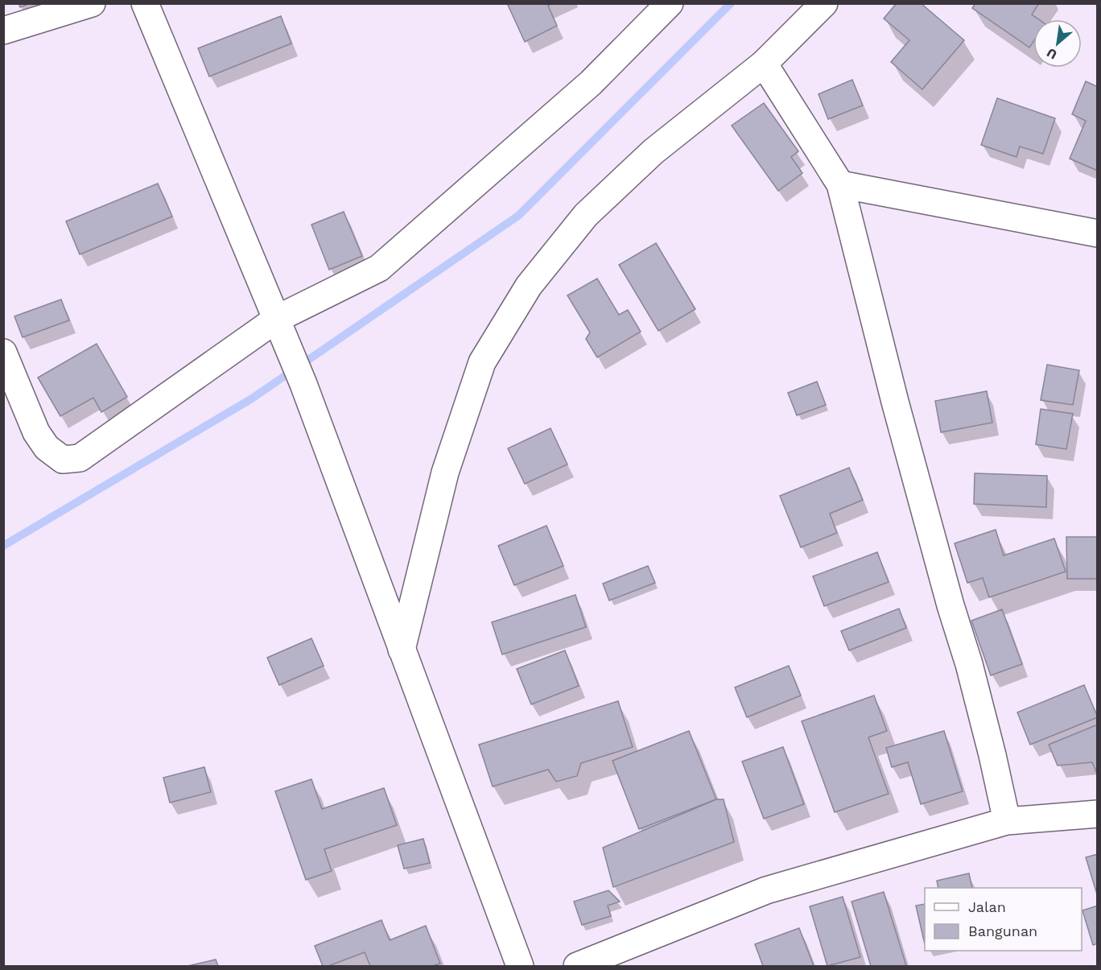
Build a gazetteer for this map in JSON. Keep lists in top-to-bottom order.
{
  "legend": ["Jalan", "Bangunan"],
  "north": "bottom left"
}
